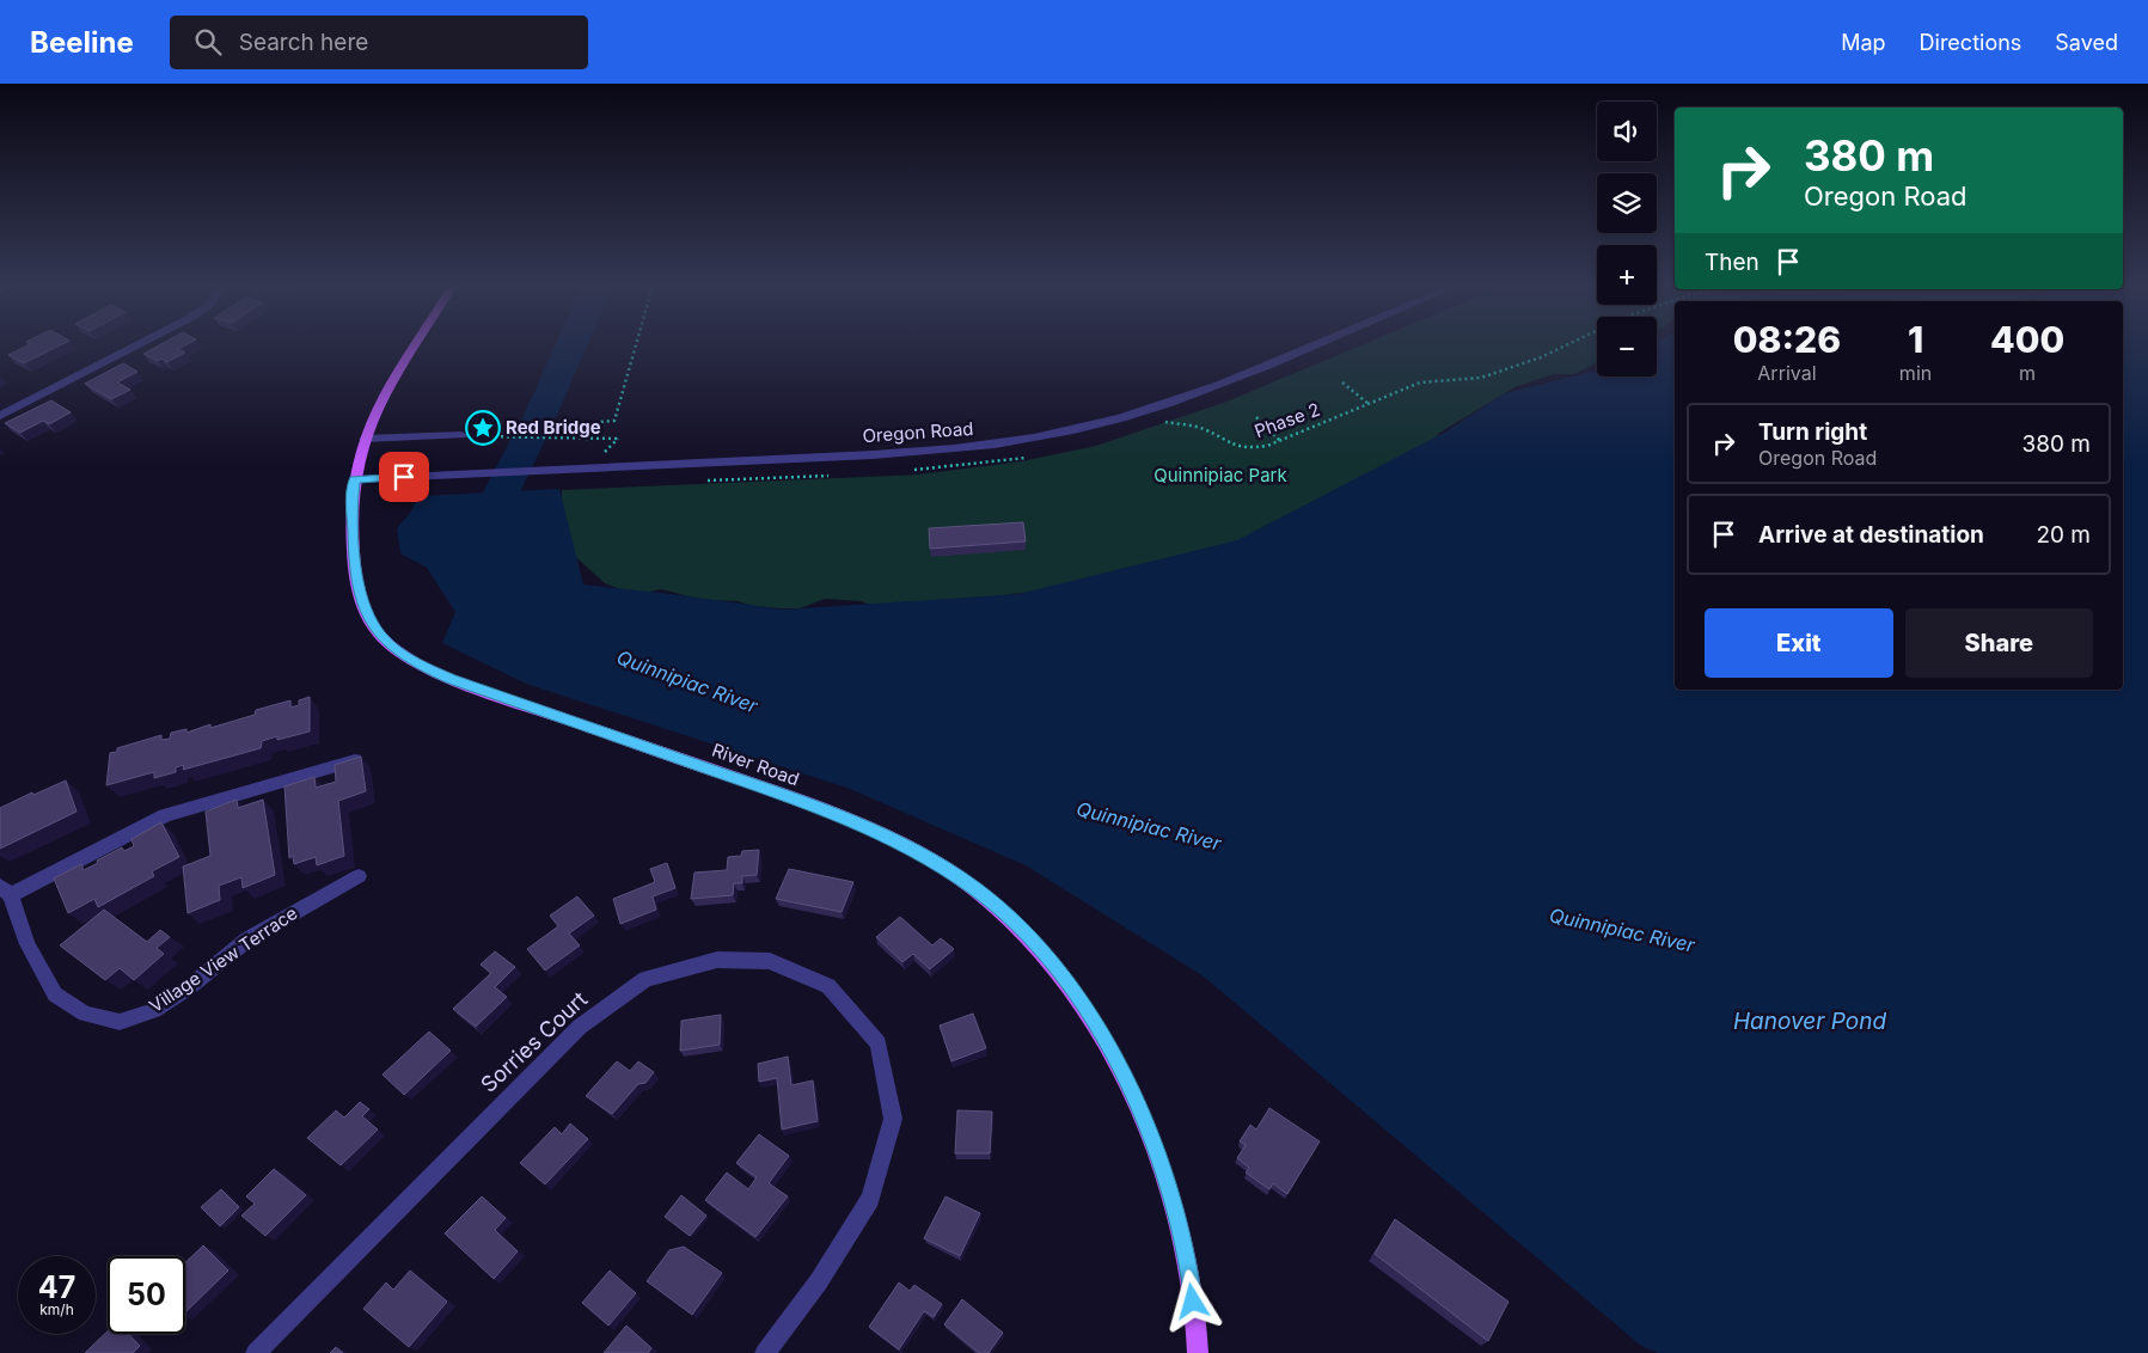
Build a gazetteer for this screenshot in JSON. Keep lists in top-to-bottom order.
{
  "streets": {
    "main road": ["River Road"],
    "street": ["Oregon Road", "Village View Terrace", "Sorries Court"],
    "path": ["Phase 2"]
  },
  "crossings": [
    ["Oregon Road", "River Road"]
  ],
  "water": ["Quinnipiac River", "Hanover Pond"],
  "parks": ["Quinnipiac Park"],
  "places": {
    "place": ["Red Bridge"]
  },
  "page": {
    "header": "Beeline",
    "search": "Search here",
    "nav": ["Map", "Directions", "Saved"],
    "map_buttons": ["+", "−"],
    "turn": ["380 m", "Oregon Road"],
    "then": "Then",
    "eta": [
      "08:26",
      "Arrival",
      "1",
      "min",
      "400",
      "m"
    ],
    "list": [
      {
        "name": "Turn right",
        "note": "Oregon Road",
        "value": "380 m"
      },
      {
        "name": "Arrive at destination",
        "value": "20 m"
      }
    ],
    "buttons": ["Exit", "Share"],
    "speed": "47 km/h",
    "limit": "50"
  }
}
